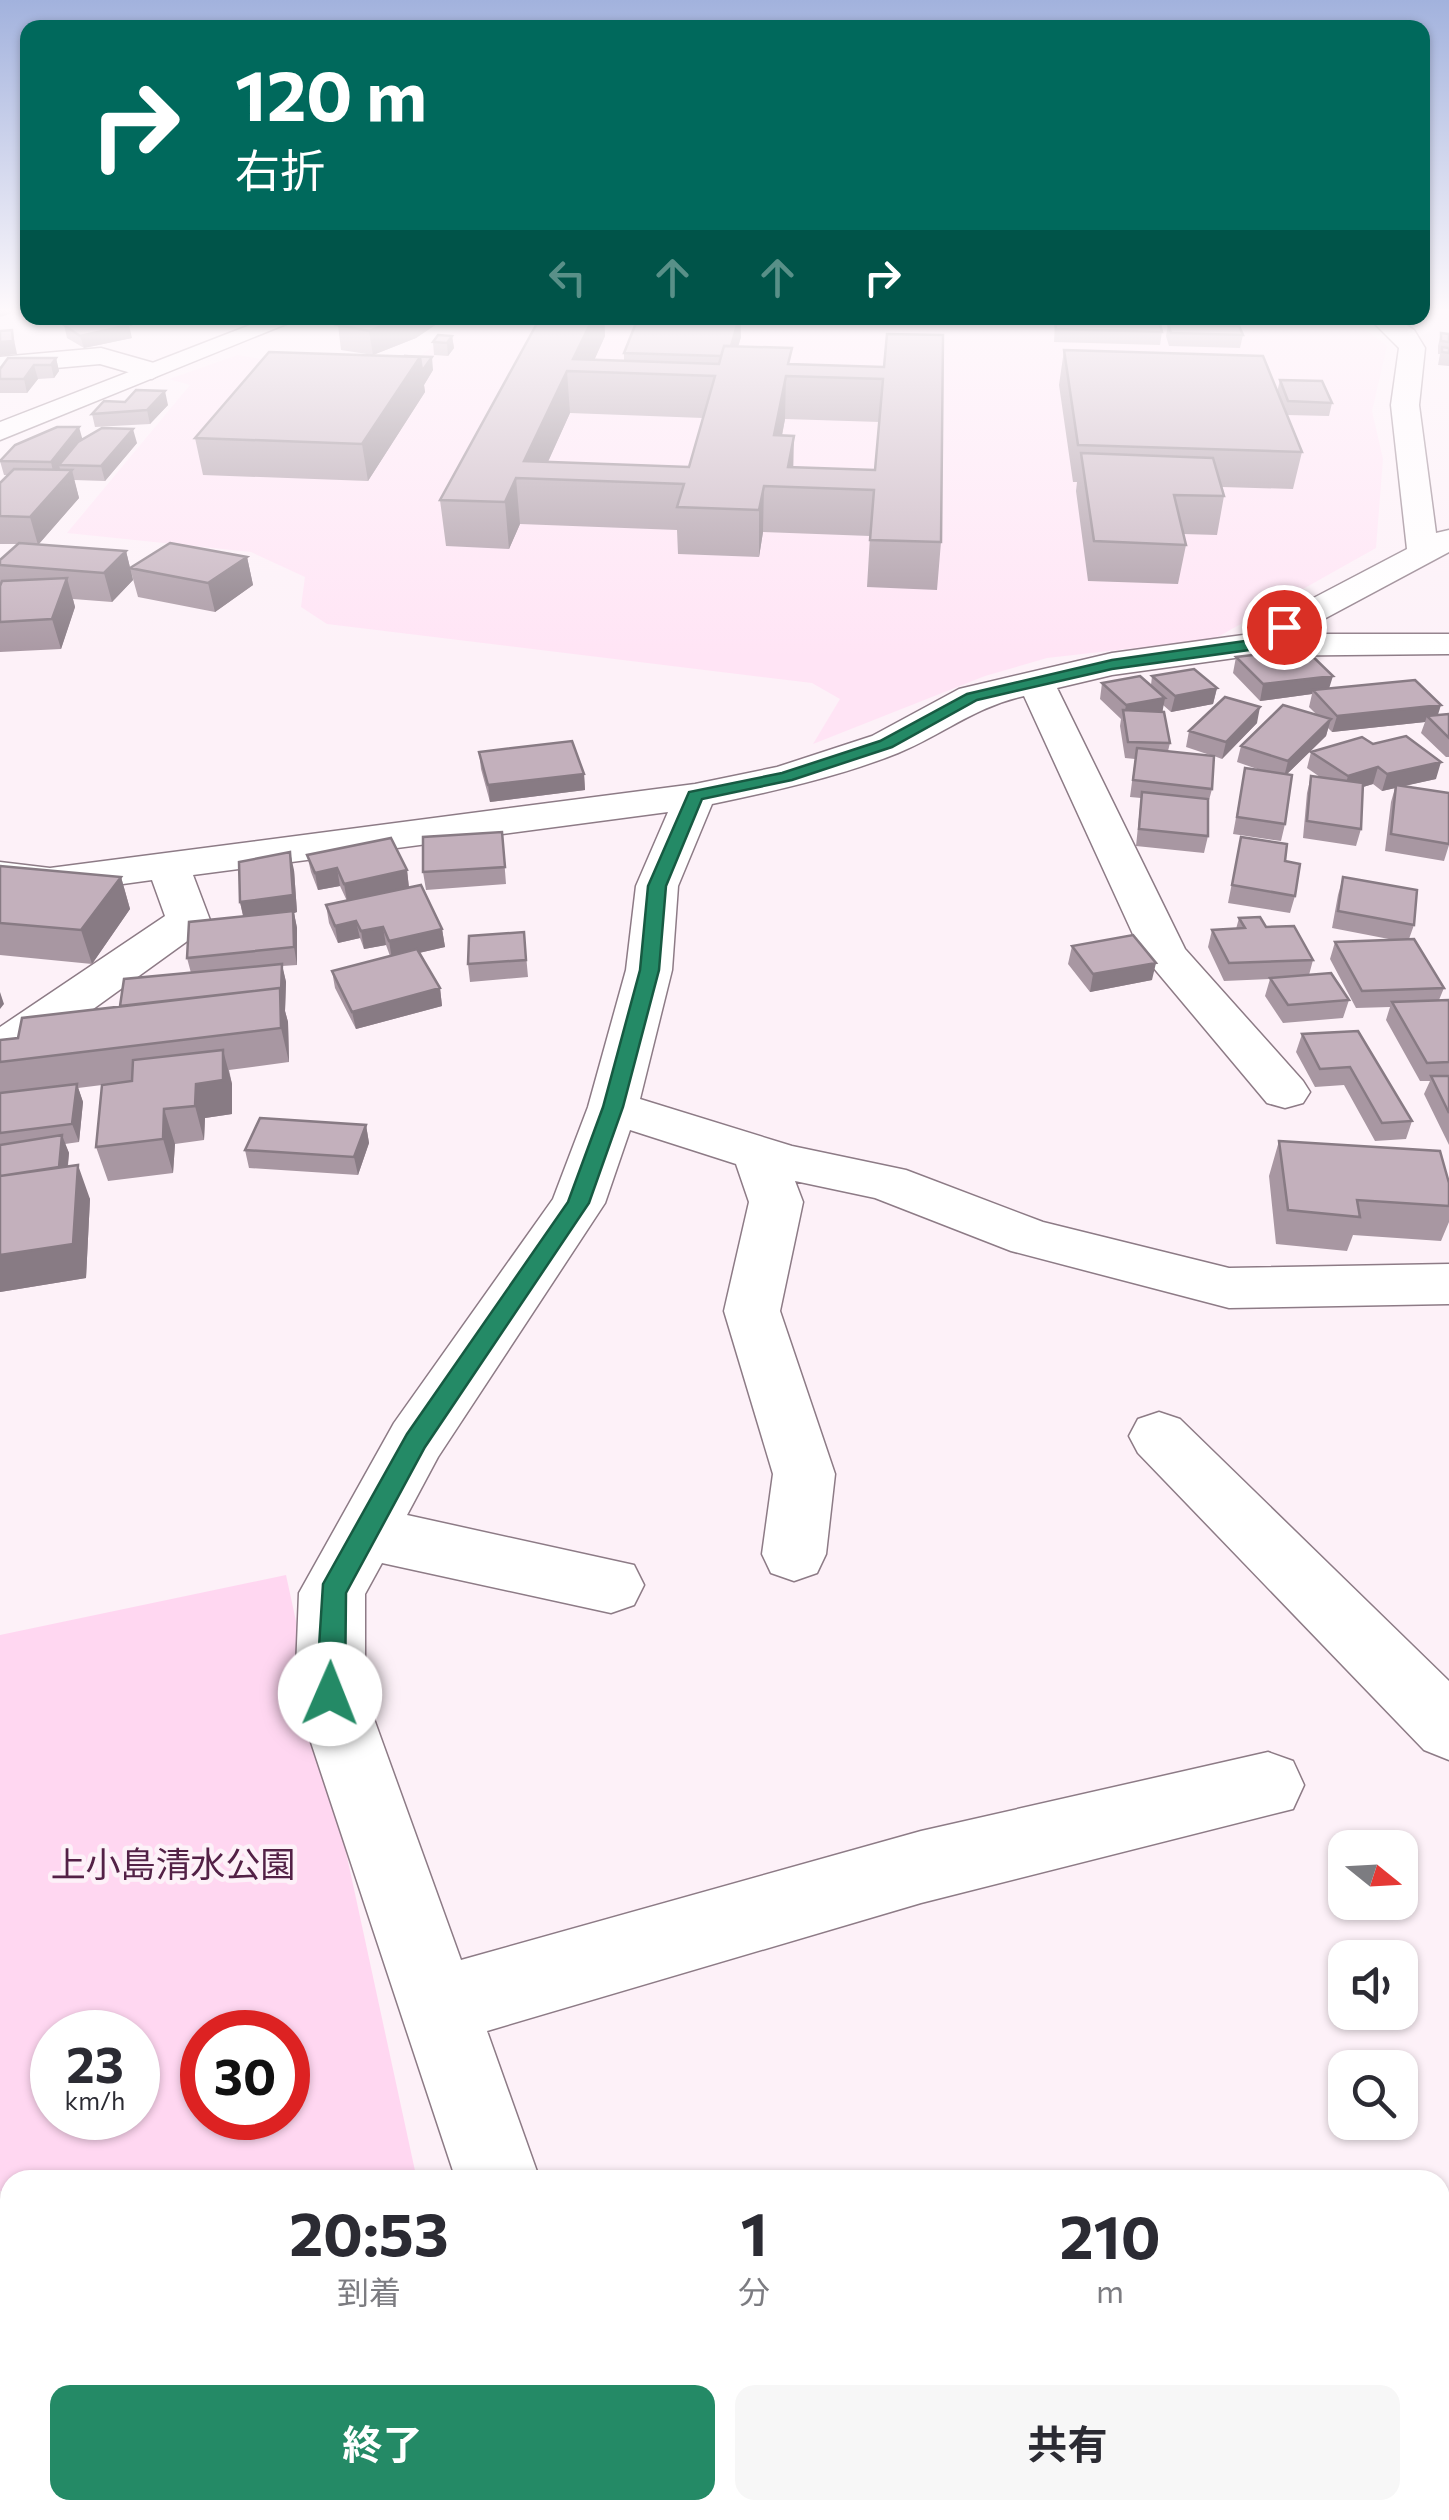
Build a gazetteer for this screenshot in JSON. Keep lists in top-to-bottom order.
{
  "parks": ["上小島清水公園"],
  "north": "right",
  "page": {
    "turn": ["120 m", "右折"],
    "speed": "23 km/h",
    "limit": "30",
    "eta": [
      "20:53",
      "到着",
      "1",
      "分",
      "210",
      "m"
    ],
    "buttons": ["終了", "共有"]
  }
}
